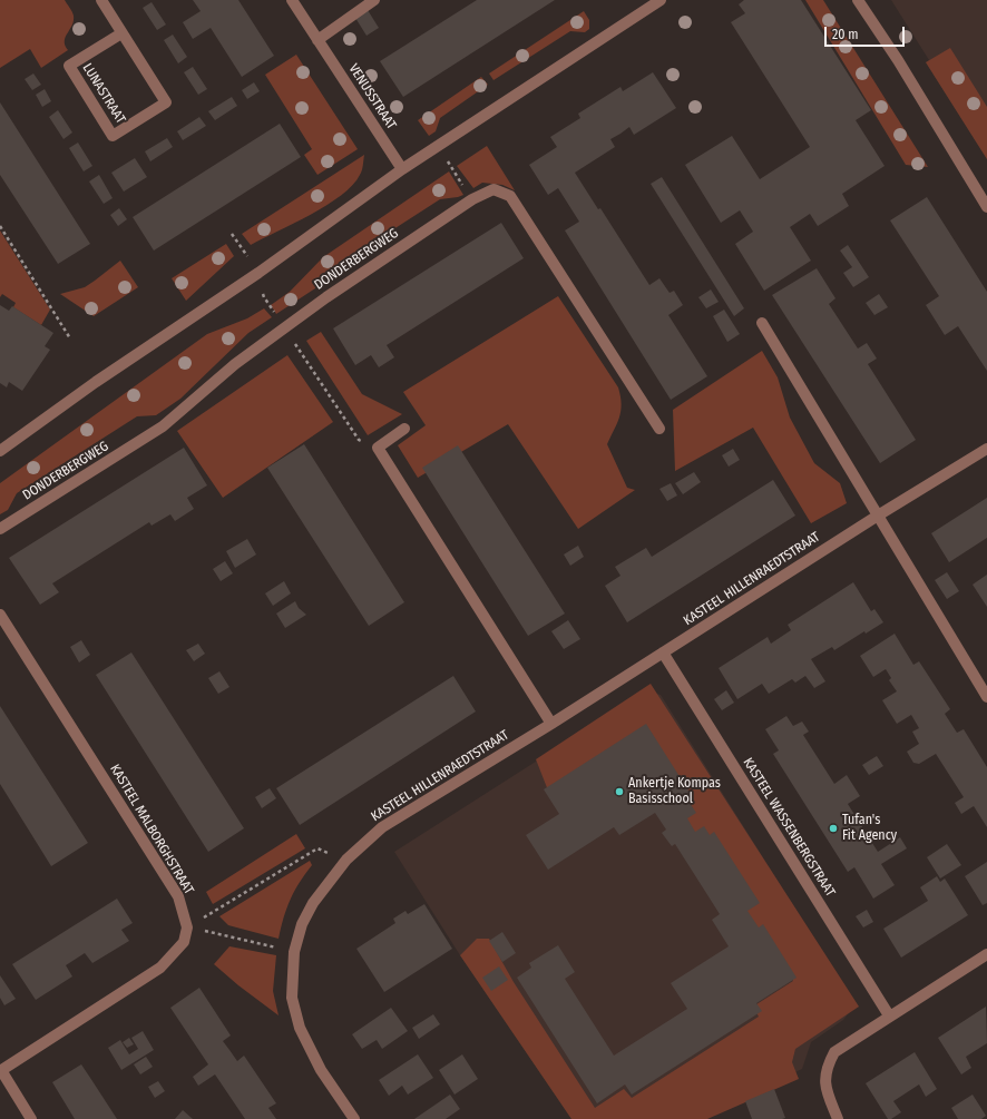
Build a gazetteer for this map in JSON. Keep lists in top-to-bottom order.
{
  "streets": {
    "street": [
      "LUNASTRAAT",
      "VENUSSTRAAT",
      "DONDERBERGWEG",
      "KASTEEL HILLENRAEDTSTRAAT",
      "KASTEEL WASSENBERGSTRAAT",
      "KASTEEL MALBORGHSTRAAT"
    ]
  },
  "crossings": [
    ["KASTEEL HILLENRAEDTSTRAAT", "KASTEEL WASSENBERGSTRAAT"]
  ],
  "places": ["Ankertje Kompas Basisschool", "Tufan's Fit Agency"],
  "scale_bar": "20 m"
}
